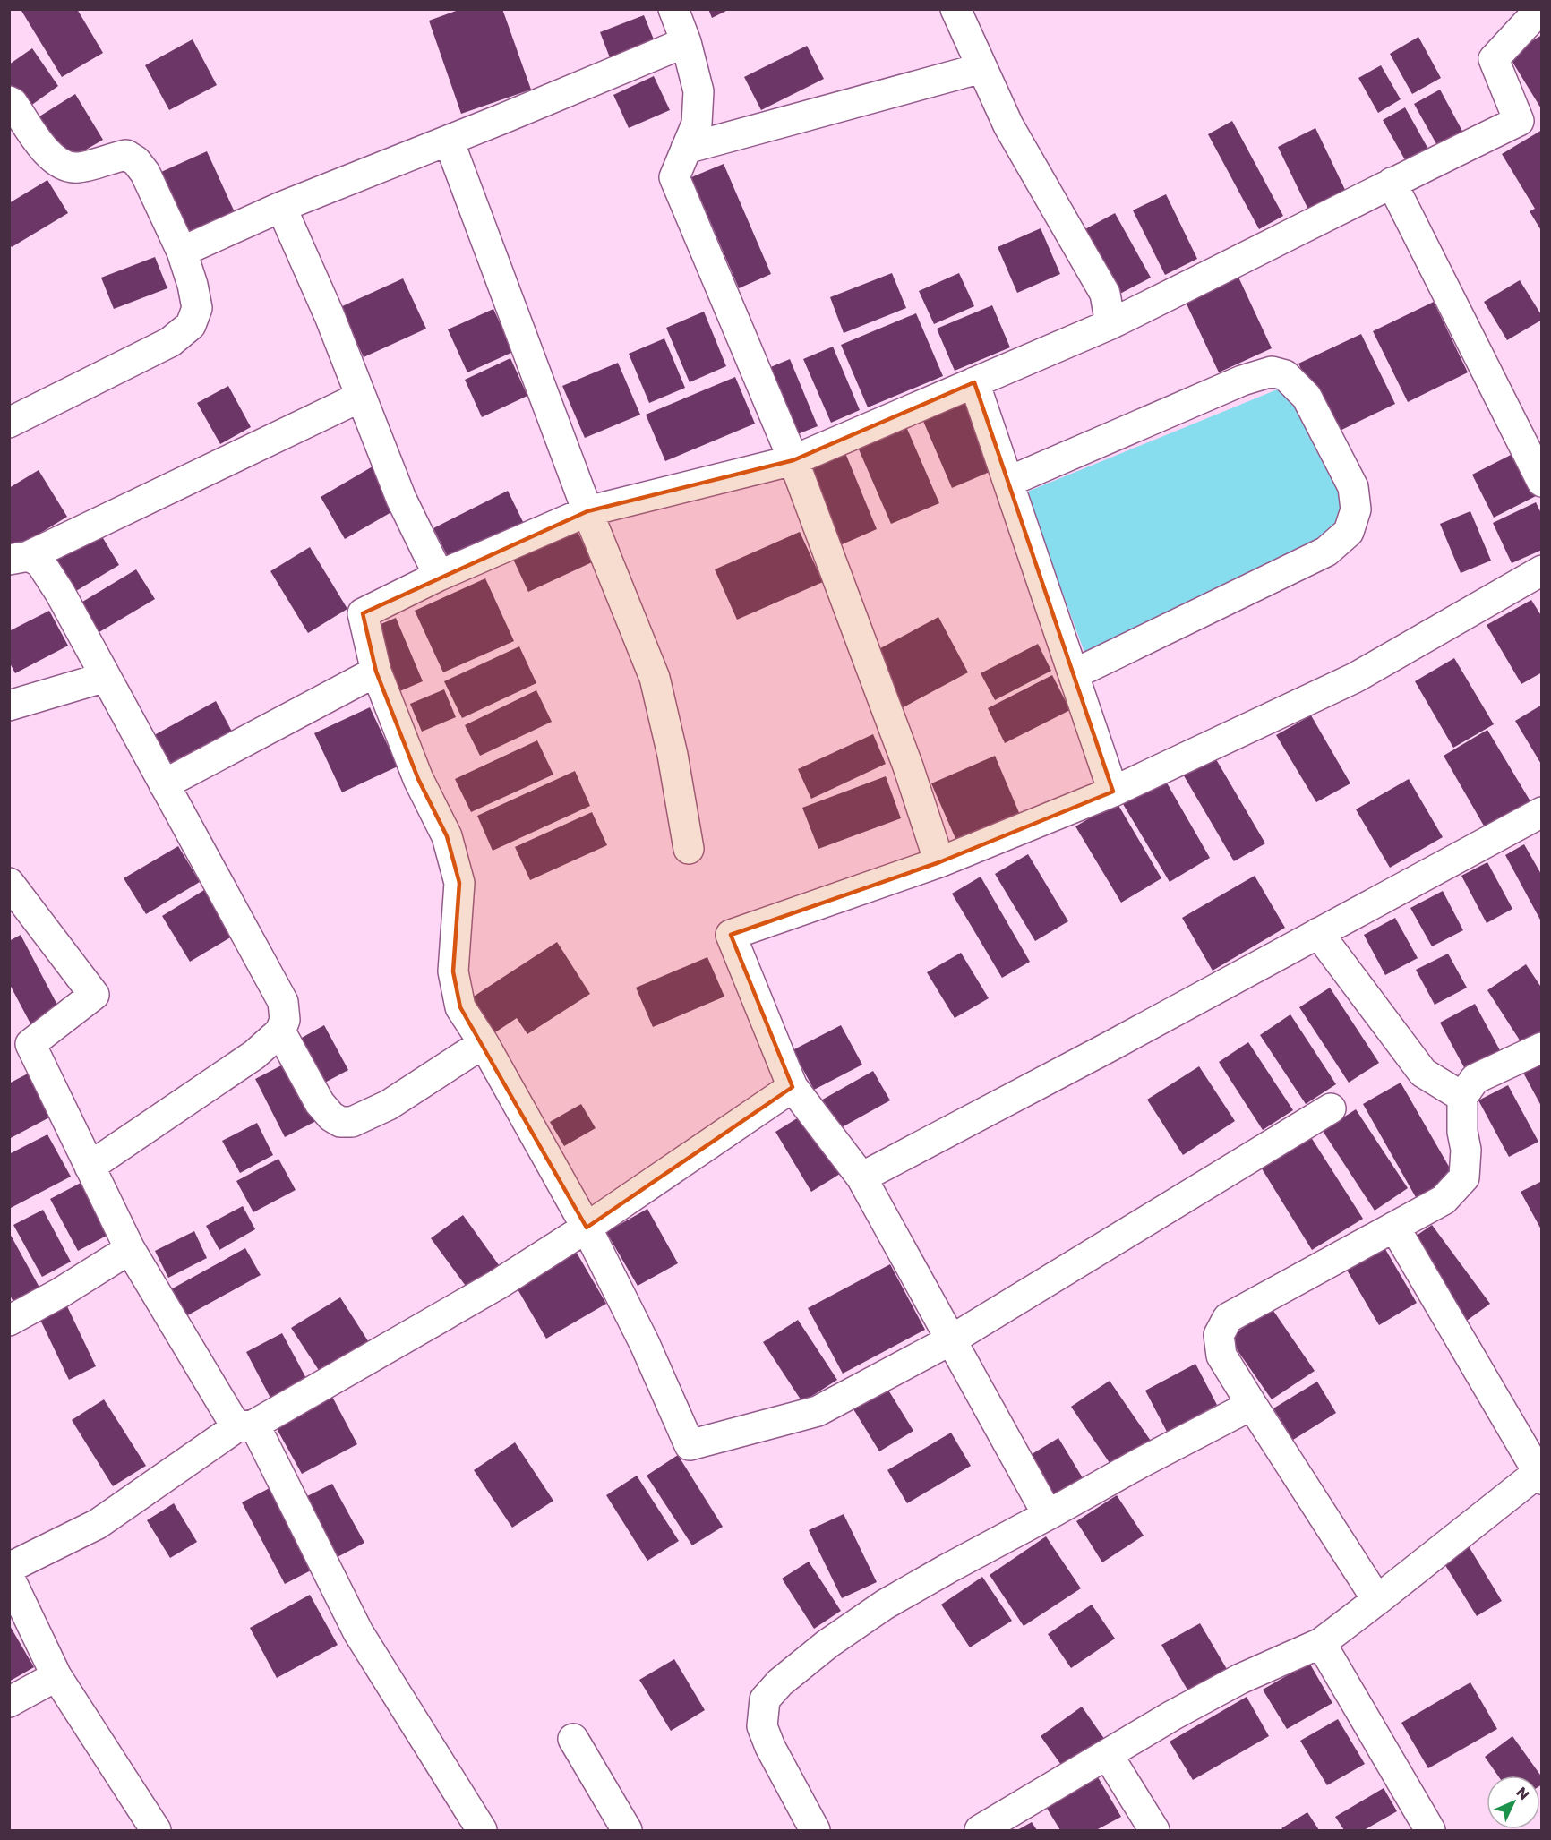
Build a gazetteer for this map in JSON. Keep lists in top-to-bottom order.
{
  "north": "top right"
}
